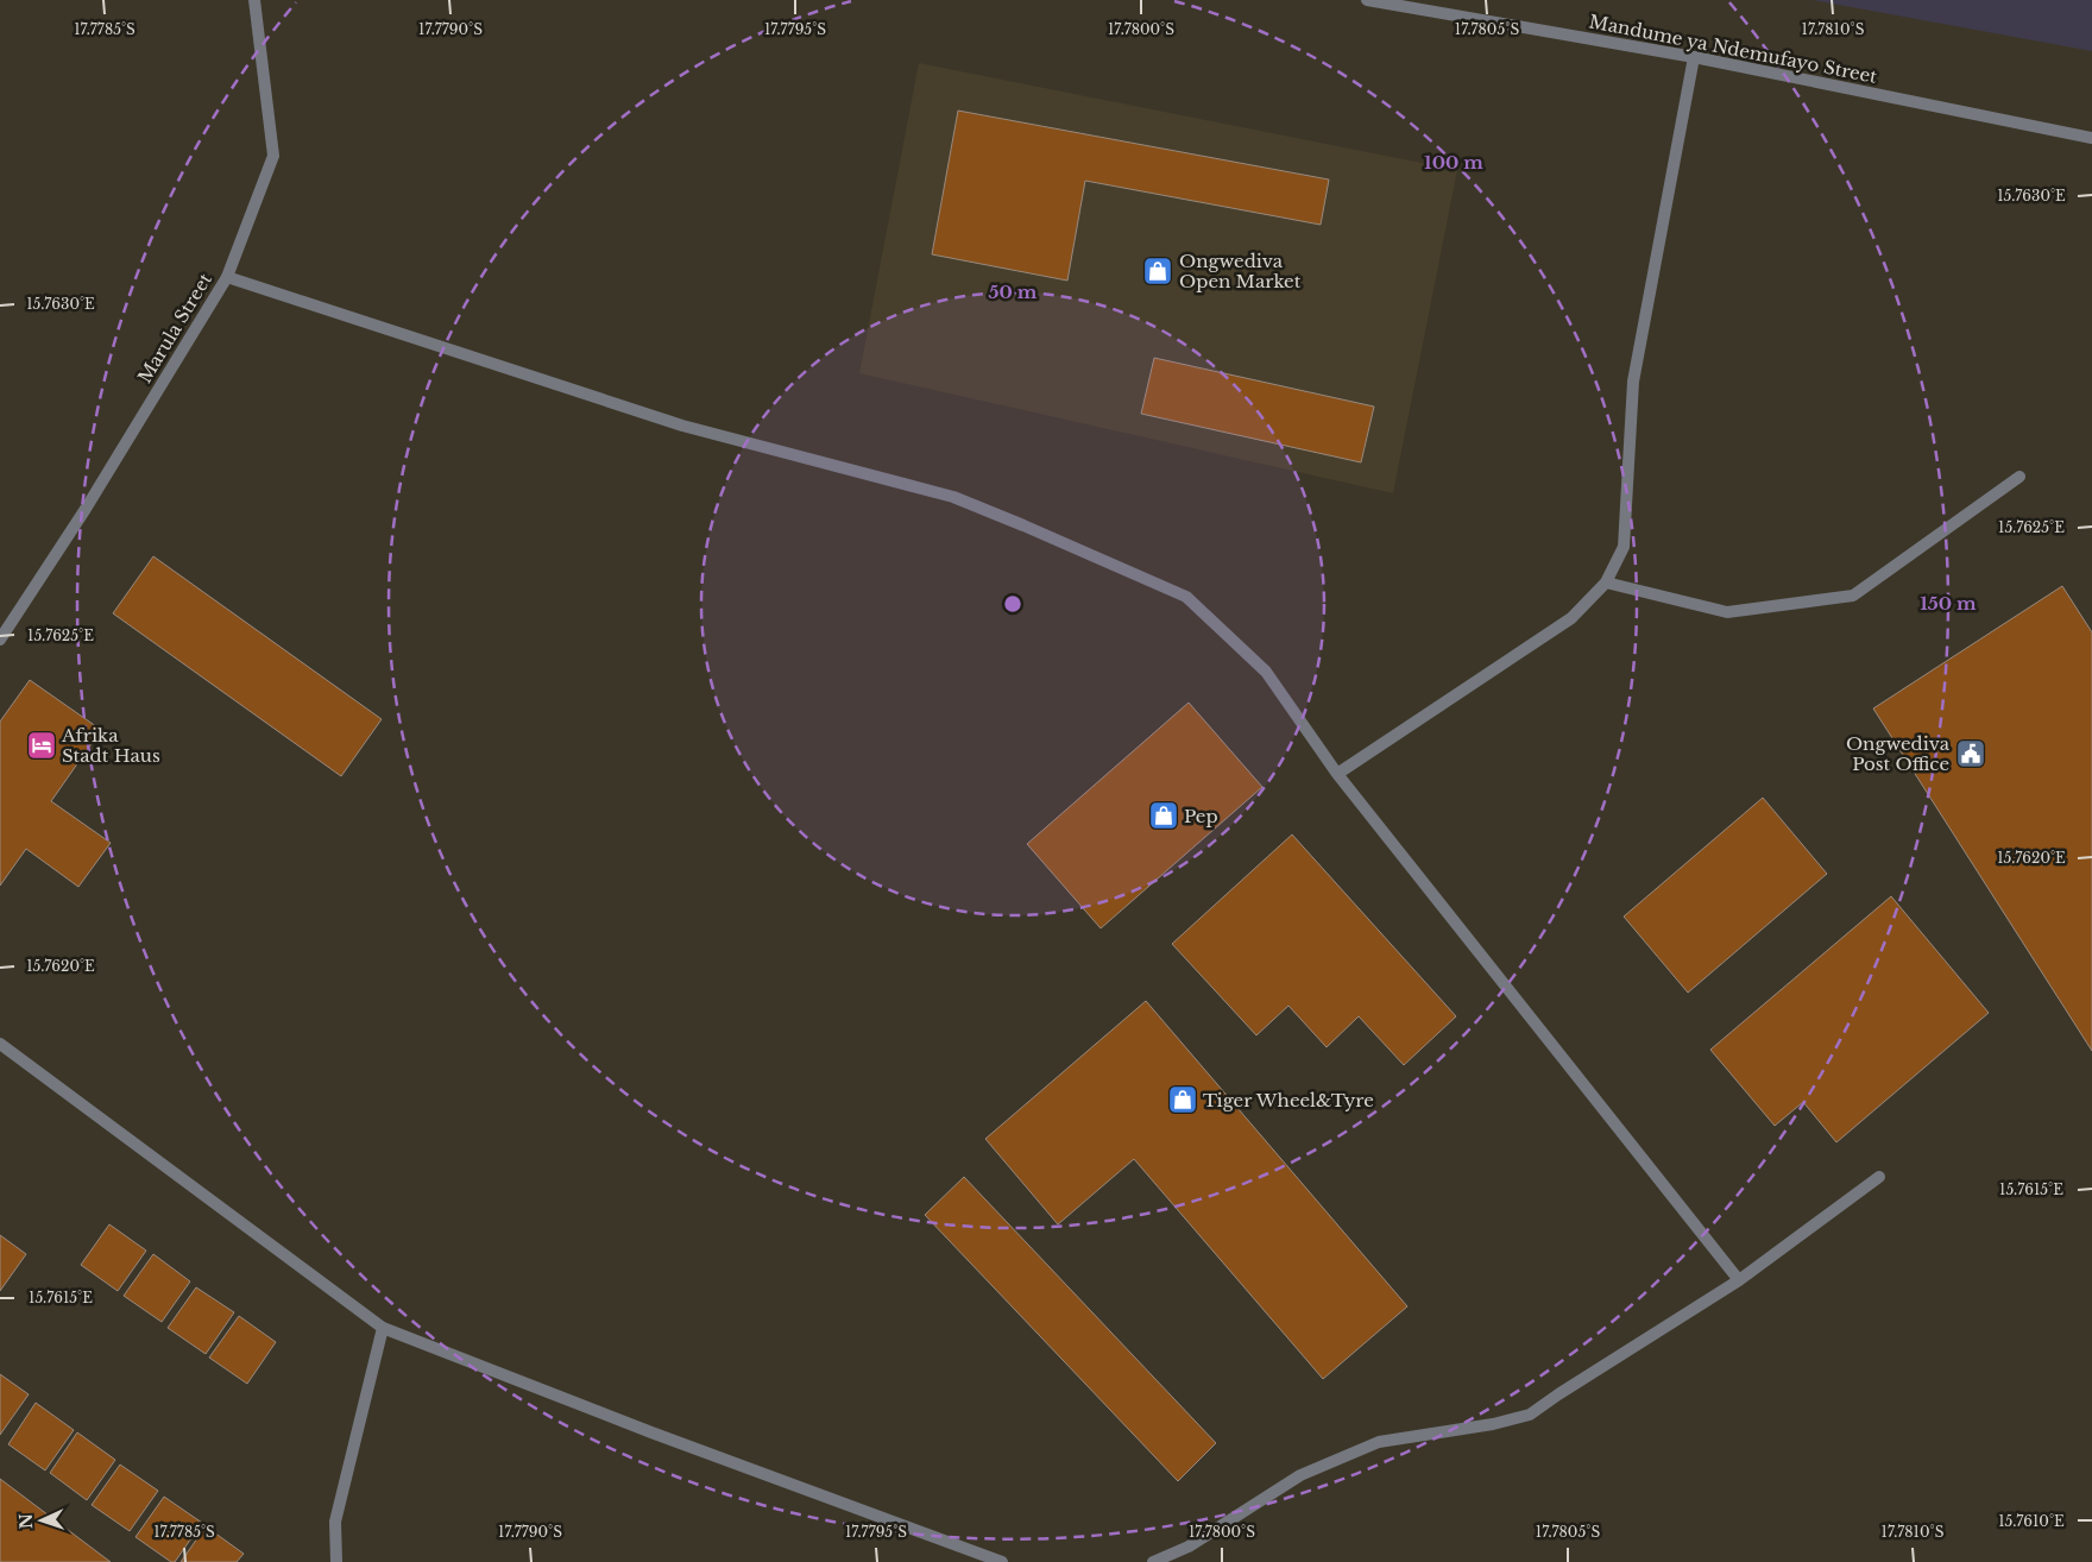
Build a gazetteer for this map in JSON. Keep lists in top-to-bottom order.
{
  "streets": {
    "street": ["Mandume ya Ndemufayo Street", "Marula Street"]
  },
  "places": {
    "shop": ["Ongwediva Open Market", "Pep", "Tiger Wheel&Tyre"],
    "hotel": ["Afrika Stadt Haus"],
    "public building": ["Ongwediva Post Office"]
  },
  "north": "left",
  "coordinates": [
    "17.7785°S",
    "17.7790°S",
    "17.7795°S",
    "17.7800°S",
    "17.7805°S",
    "17.7810°S",
    "15.7630°E",
    "15.7625°E",
    "15.7620°E",
    "15.7615°E",
    "15.7610°E"
  ],
  "rings": ["100 m", "50 m", "150 m"]
}
